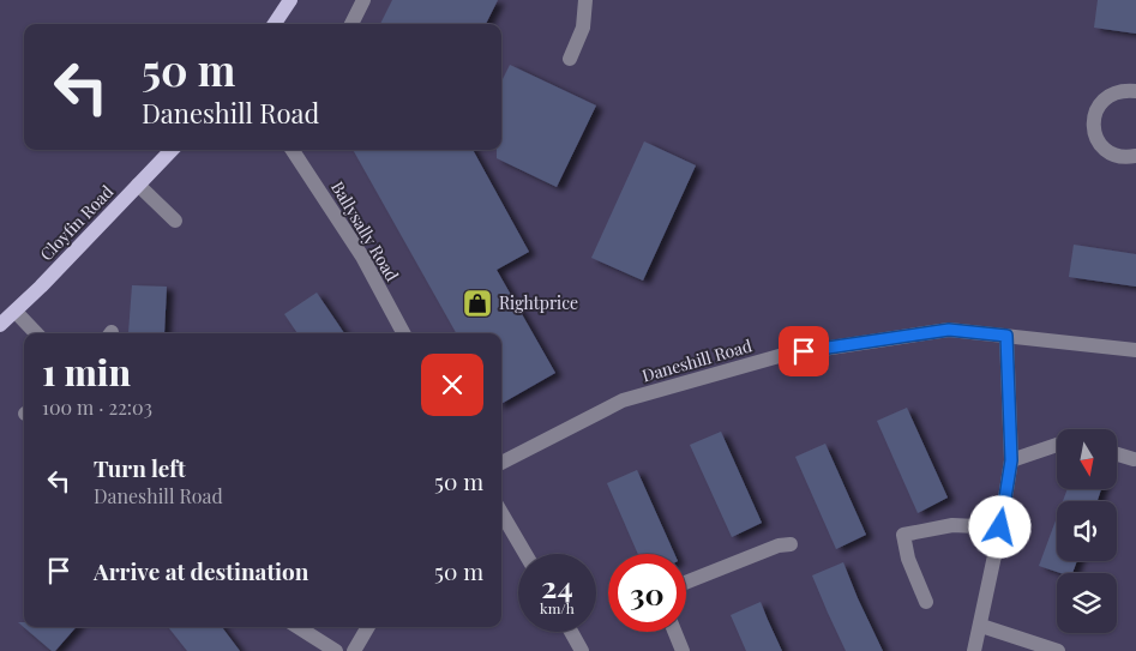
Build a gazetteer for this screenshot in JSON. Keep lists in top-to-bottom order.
{
  "streets": {
    "main road": ["Cloyfin Road"],
    "street": ["Ballysally Road", "Daneshill Road"]
  },
  "places": {
    "shop": ["Rightprice"]
  },
  "north": "bottom",
  "page": {
    "turn": ["50 m", "Daneshill Road"],
    "heading": ["1 min", "100 m · 22:03"],
    "list": [
      {
        "name": "Turn left",
        "note": "Daneshill Road",
        "value": "50 m"
      },
      {
        "name": "Arrive at destination",
        "value": "50 m"
      }
    ],
    "speed": "24 km/h",
    "limit": "30"
  }
}
